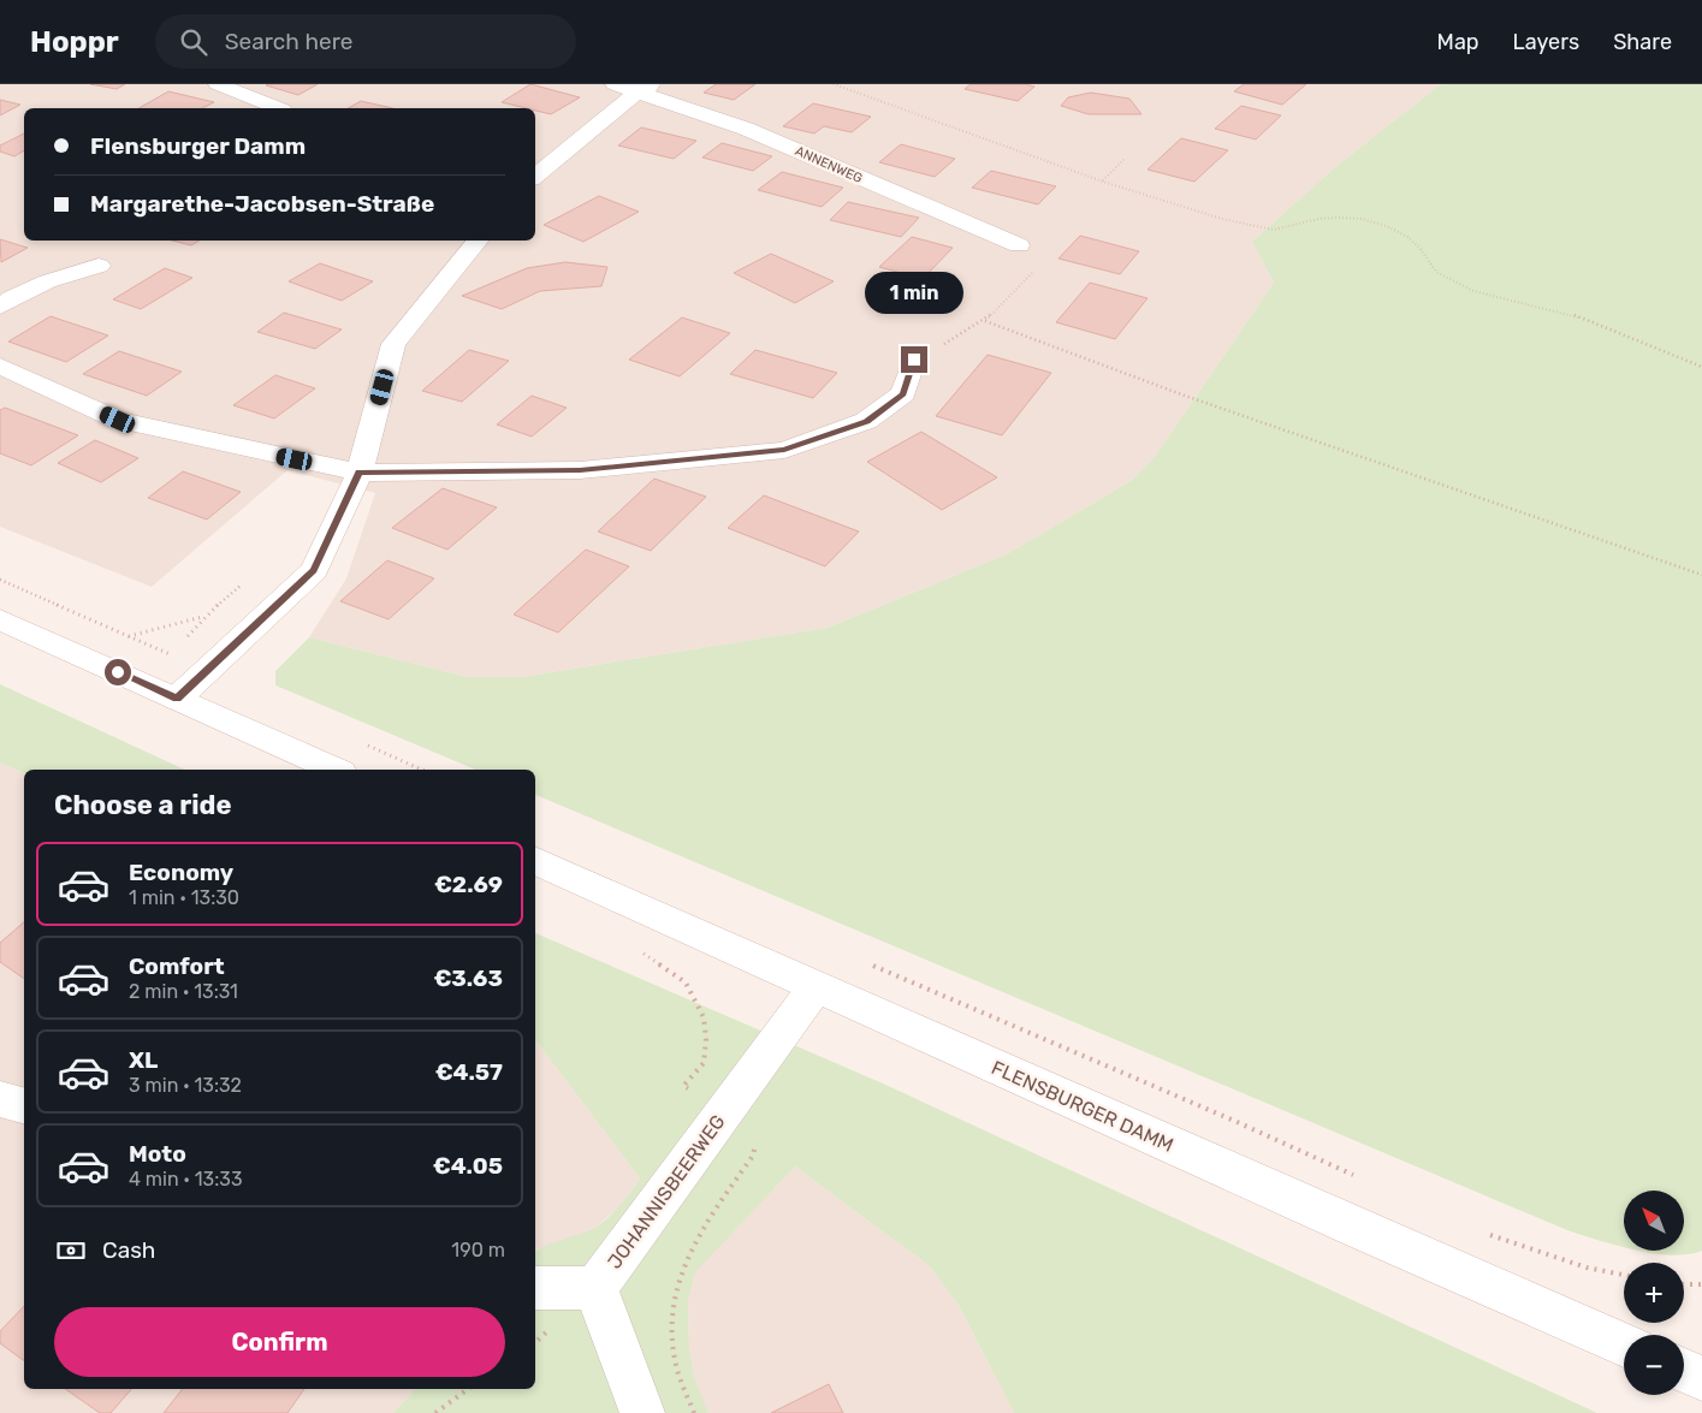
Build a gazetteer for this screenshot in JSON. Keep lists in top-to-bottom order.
{
  "streets": {
    "street": ["ANNENWEG", "FLENSBURGER DAMM", "JOHANNISBEERWEG"]
  },
  "crossings": [
    ["FLENSBURGER DAMM", "JOHANNISBEERWEG"]
  ],
  "north": "top left",
  "page": {
    "header": "Hoppr",
    "search": "Search here",
    "nav": ["Map", "Layers", "Share"],
    "banner": ["Flensburger Damm", "Margarethe-Jacobsen-Straße"],
    "bubble": "1 min",
    "heading": "Choose a ride",
    "list": [
      {
        "name": "Economy",
        "note": "1 min · 13:30",
        "value": "€2.69"
      },
      {
        "name": "Comfort",
        "note": "2 min · 13:31",
        "value": "€3.63"
      },
      {
        "name": "XL",
        "note": "3 min · 13:32",
        "value": "€4.57"
      },
      {
        "name": "Moto",
        "note": "4 min · 13:33",
        "value": "€4.05"
      }
    ],
    "map_buttons": ["+", "−"],
    "pay": ["Cash", "190 m"],
    "buttons": "Confirm"
  }
}
